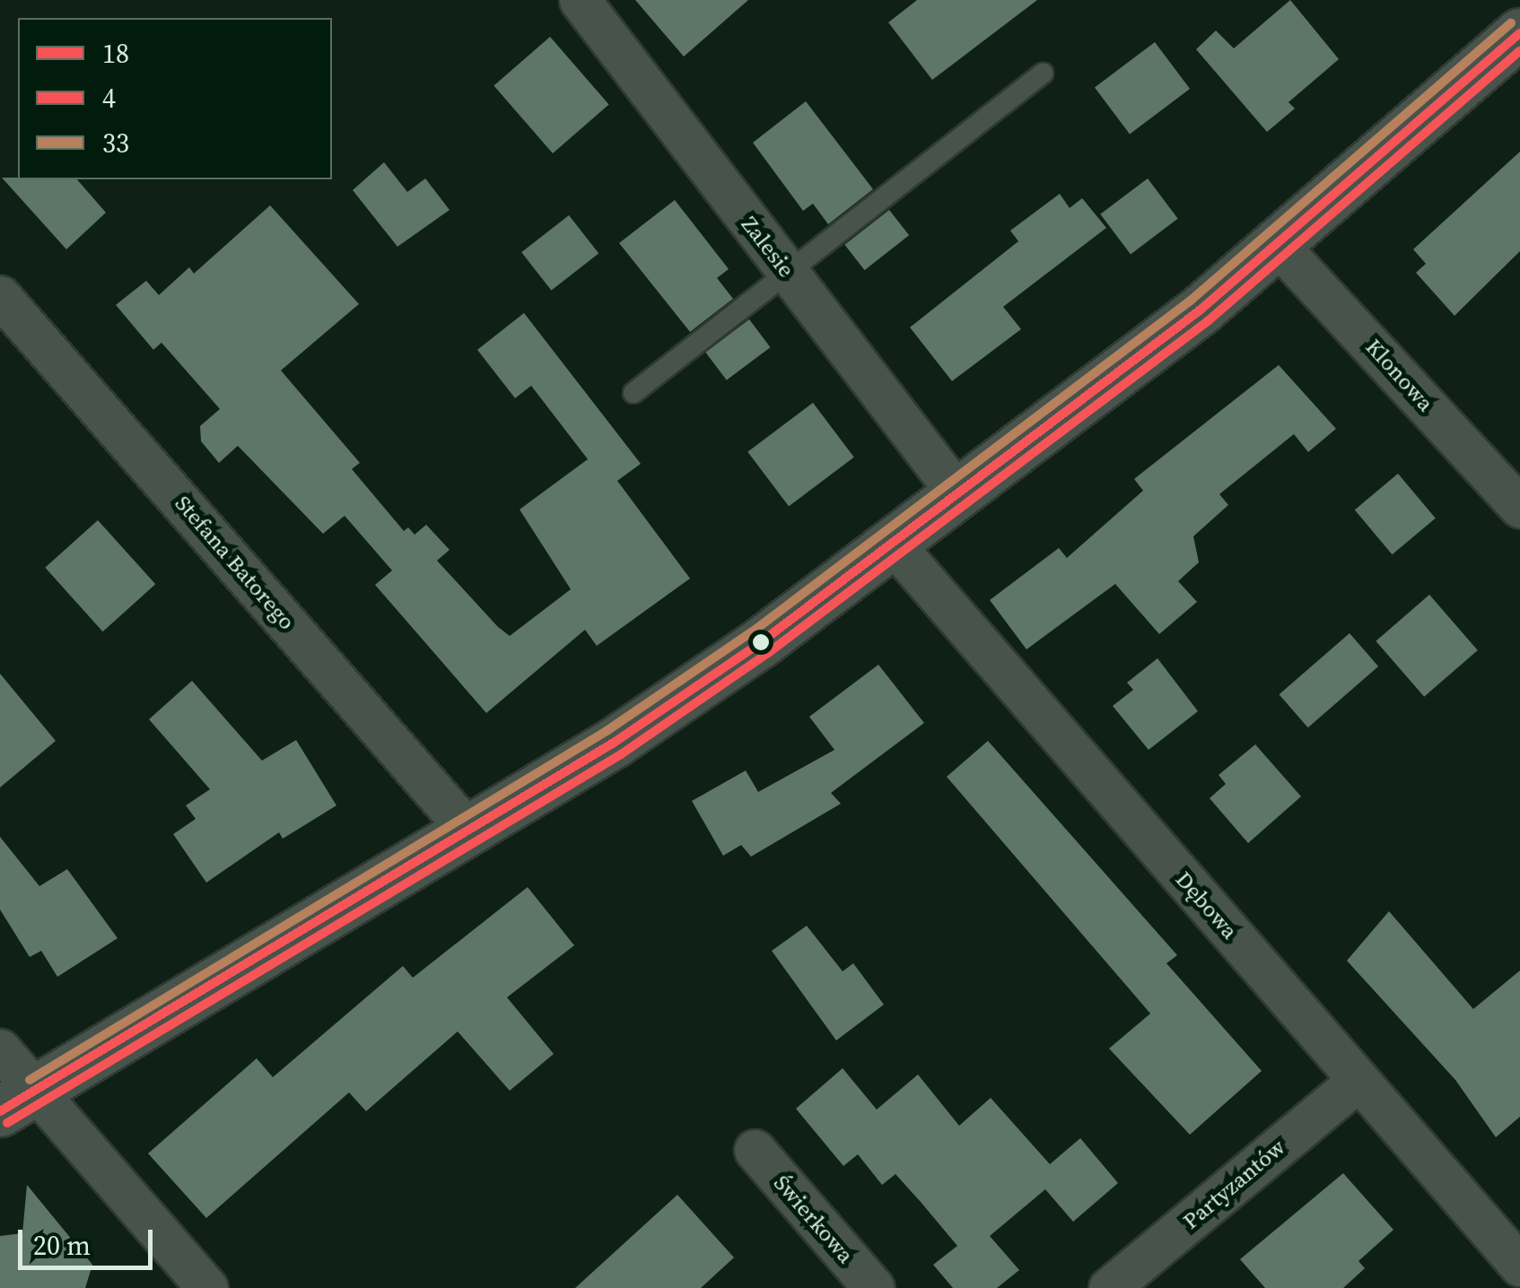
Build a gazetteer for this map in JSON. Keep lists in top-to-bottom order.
{
  "streets": {
    "street": [
      "Zalesie",
      "Klonowa",
      "Stefana Batorego",
      "Dębowa",
      "Partyzantów",
      "Świerkowa"
    ]
  },
  "crossings": [
    ["Dębowa", "Partyzantów"]
  ],
  "lines": ["transit line 33", "transit line 18", "transit line 4"],
  "legend": ["18", "4", "33"],
  "scale_bar": "20 m"
}
